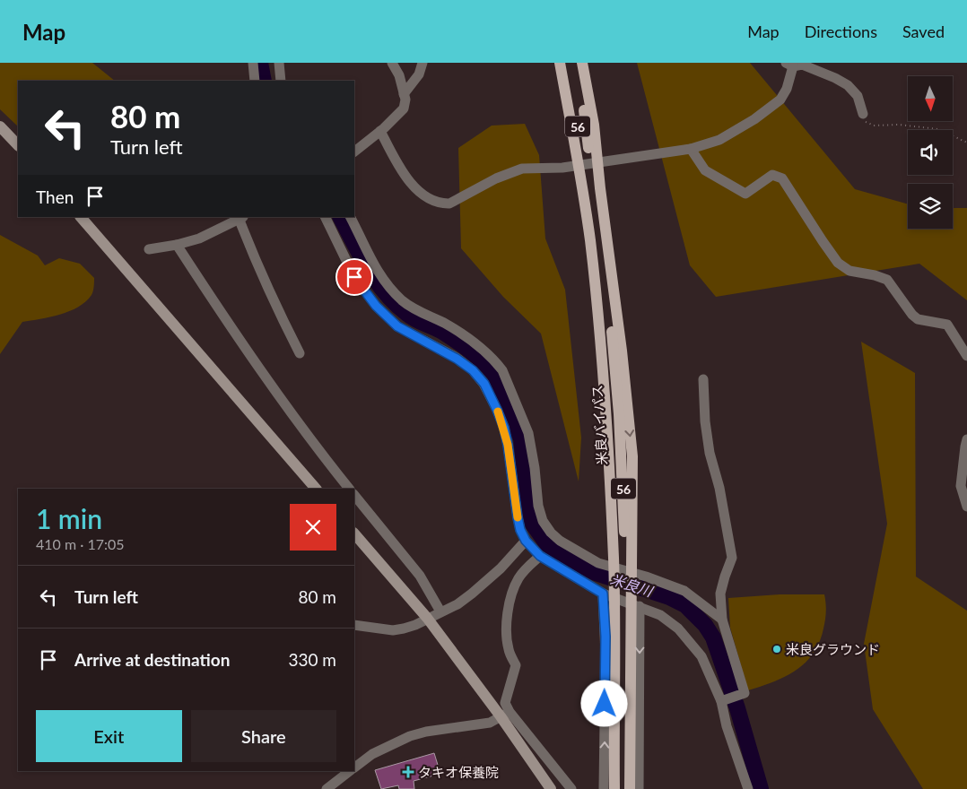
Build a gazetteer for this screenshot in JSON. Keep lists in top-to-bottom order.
{
  "streets": {
    "main road": ["56", "米良バイパス"]
  },
  "water": ["米良川"],
  "places": {
    "other": ["米良グラウンド"],
    "health": ["タキオ保養院"]
  },
  "north": "bottom",
  "page": {
    "header": "Map",
    "nav": ["Map", "Directions", "Saved"],
    "turn": ["80 m", "Turn left"],
    "then": "Then",
    "heading": ["1 min", "410 m · 17:05"],
    "list": [
      {
        "name": "Turn left",
        "value": "80 m"
      },
      {
        "name": "Arrive at destination",
        "value": "330 m"
      }
    ],
    "buttons": ["Exit", "Share"]
  }
}
